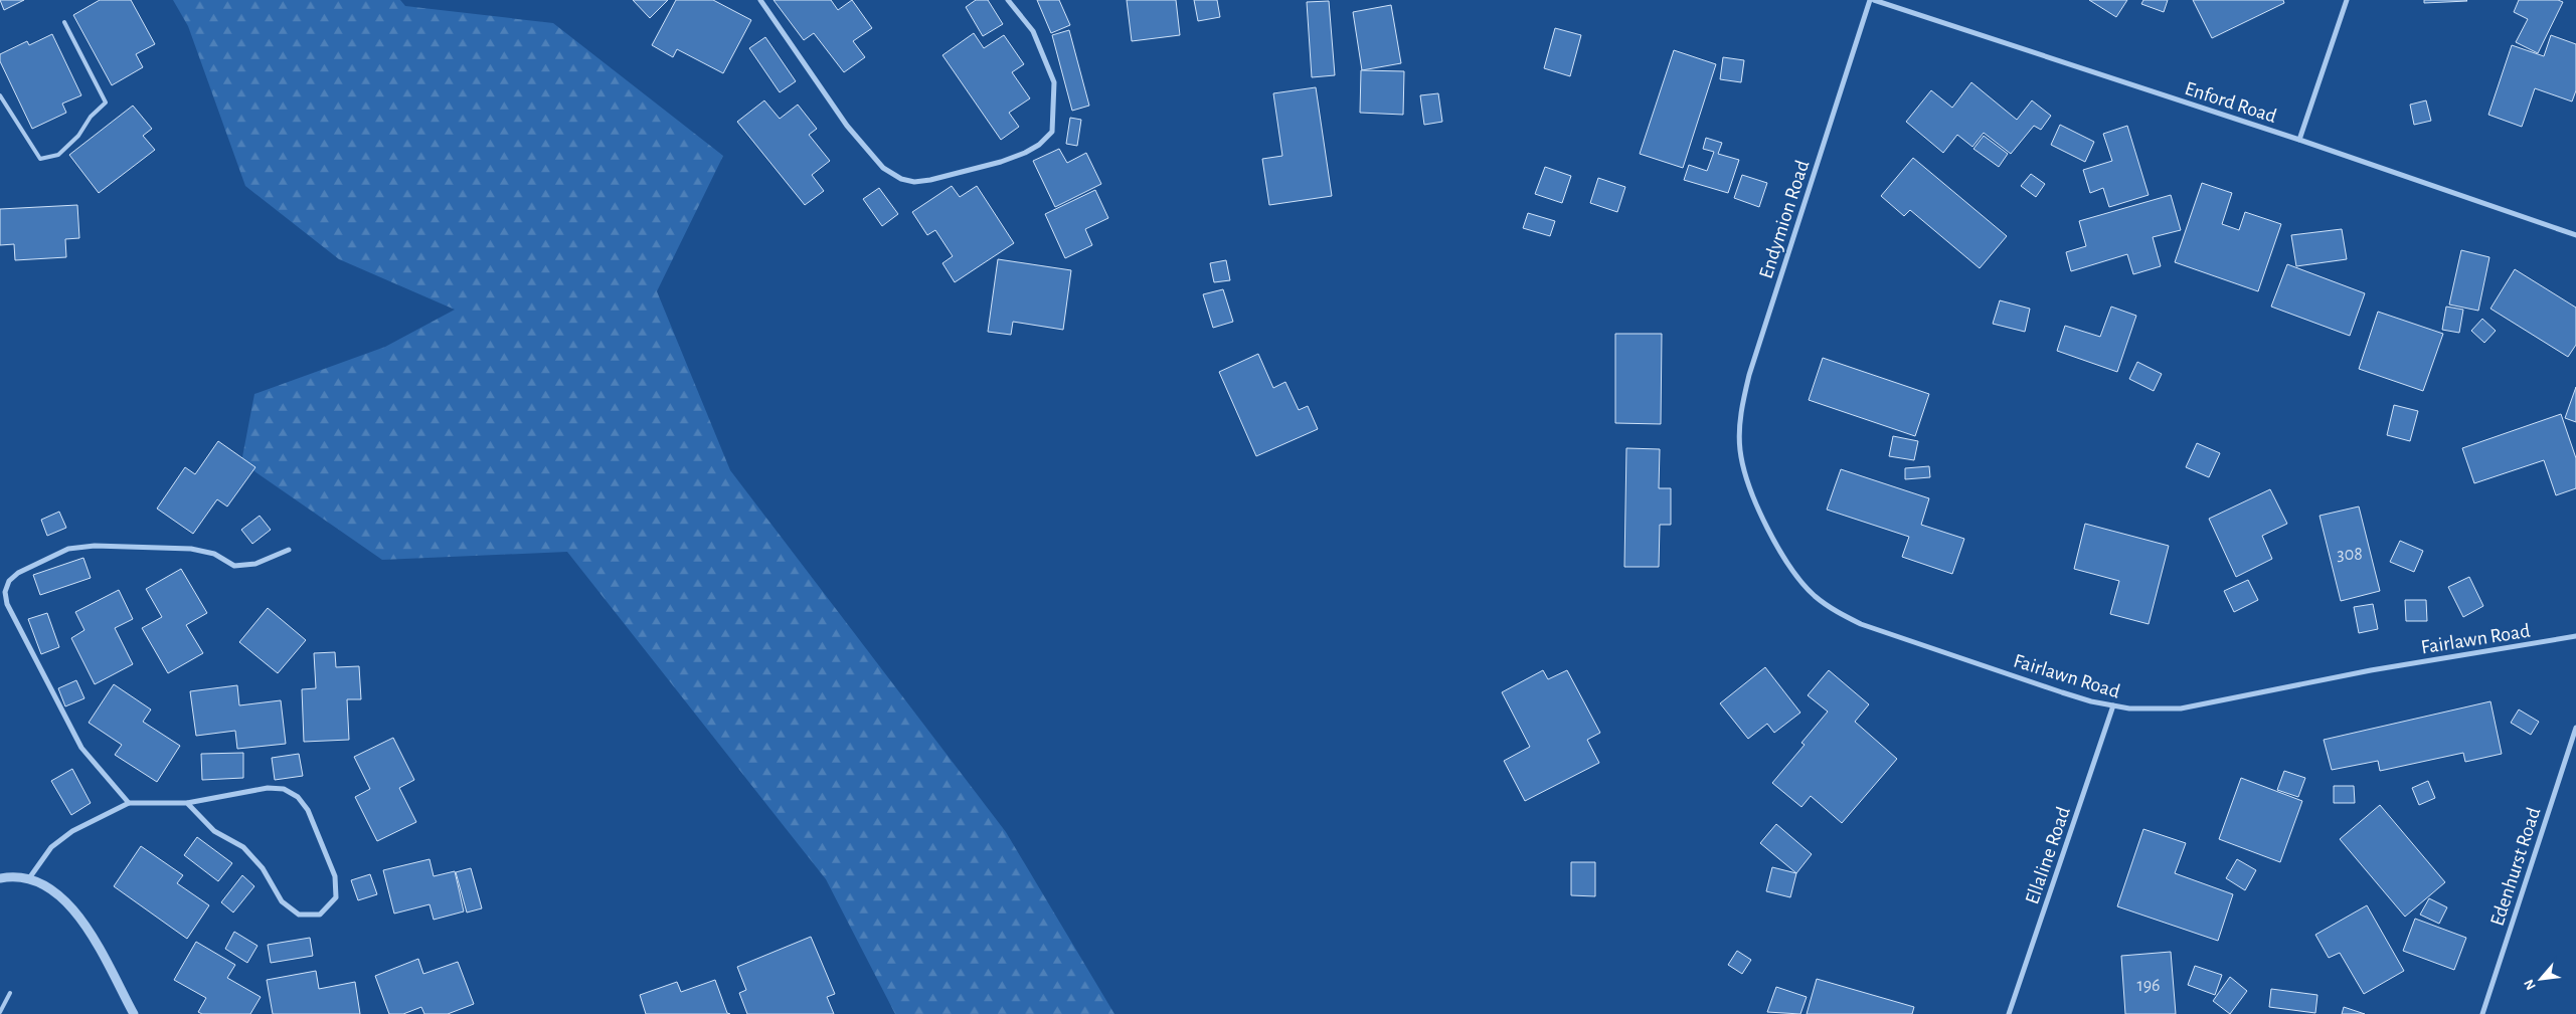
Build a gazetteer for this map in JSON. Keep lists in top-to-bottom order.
{
  "streets": {
    "street": [
      "Enford Road",
      "Endymion Road",
      "Fairlawn Road",
      "Ellaline Road",
      "Edenhurst Road"
    ]
  },
  "crossings": [
    ["Endymion Road", "Fairlawn Road"],
    ["Fairlawn Road", "Ellaline Road"]
  ],
  "house_numbers": ["308", "196"],
  "north": "bottom left"
}
